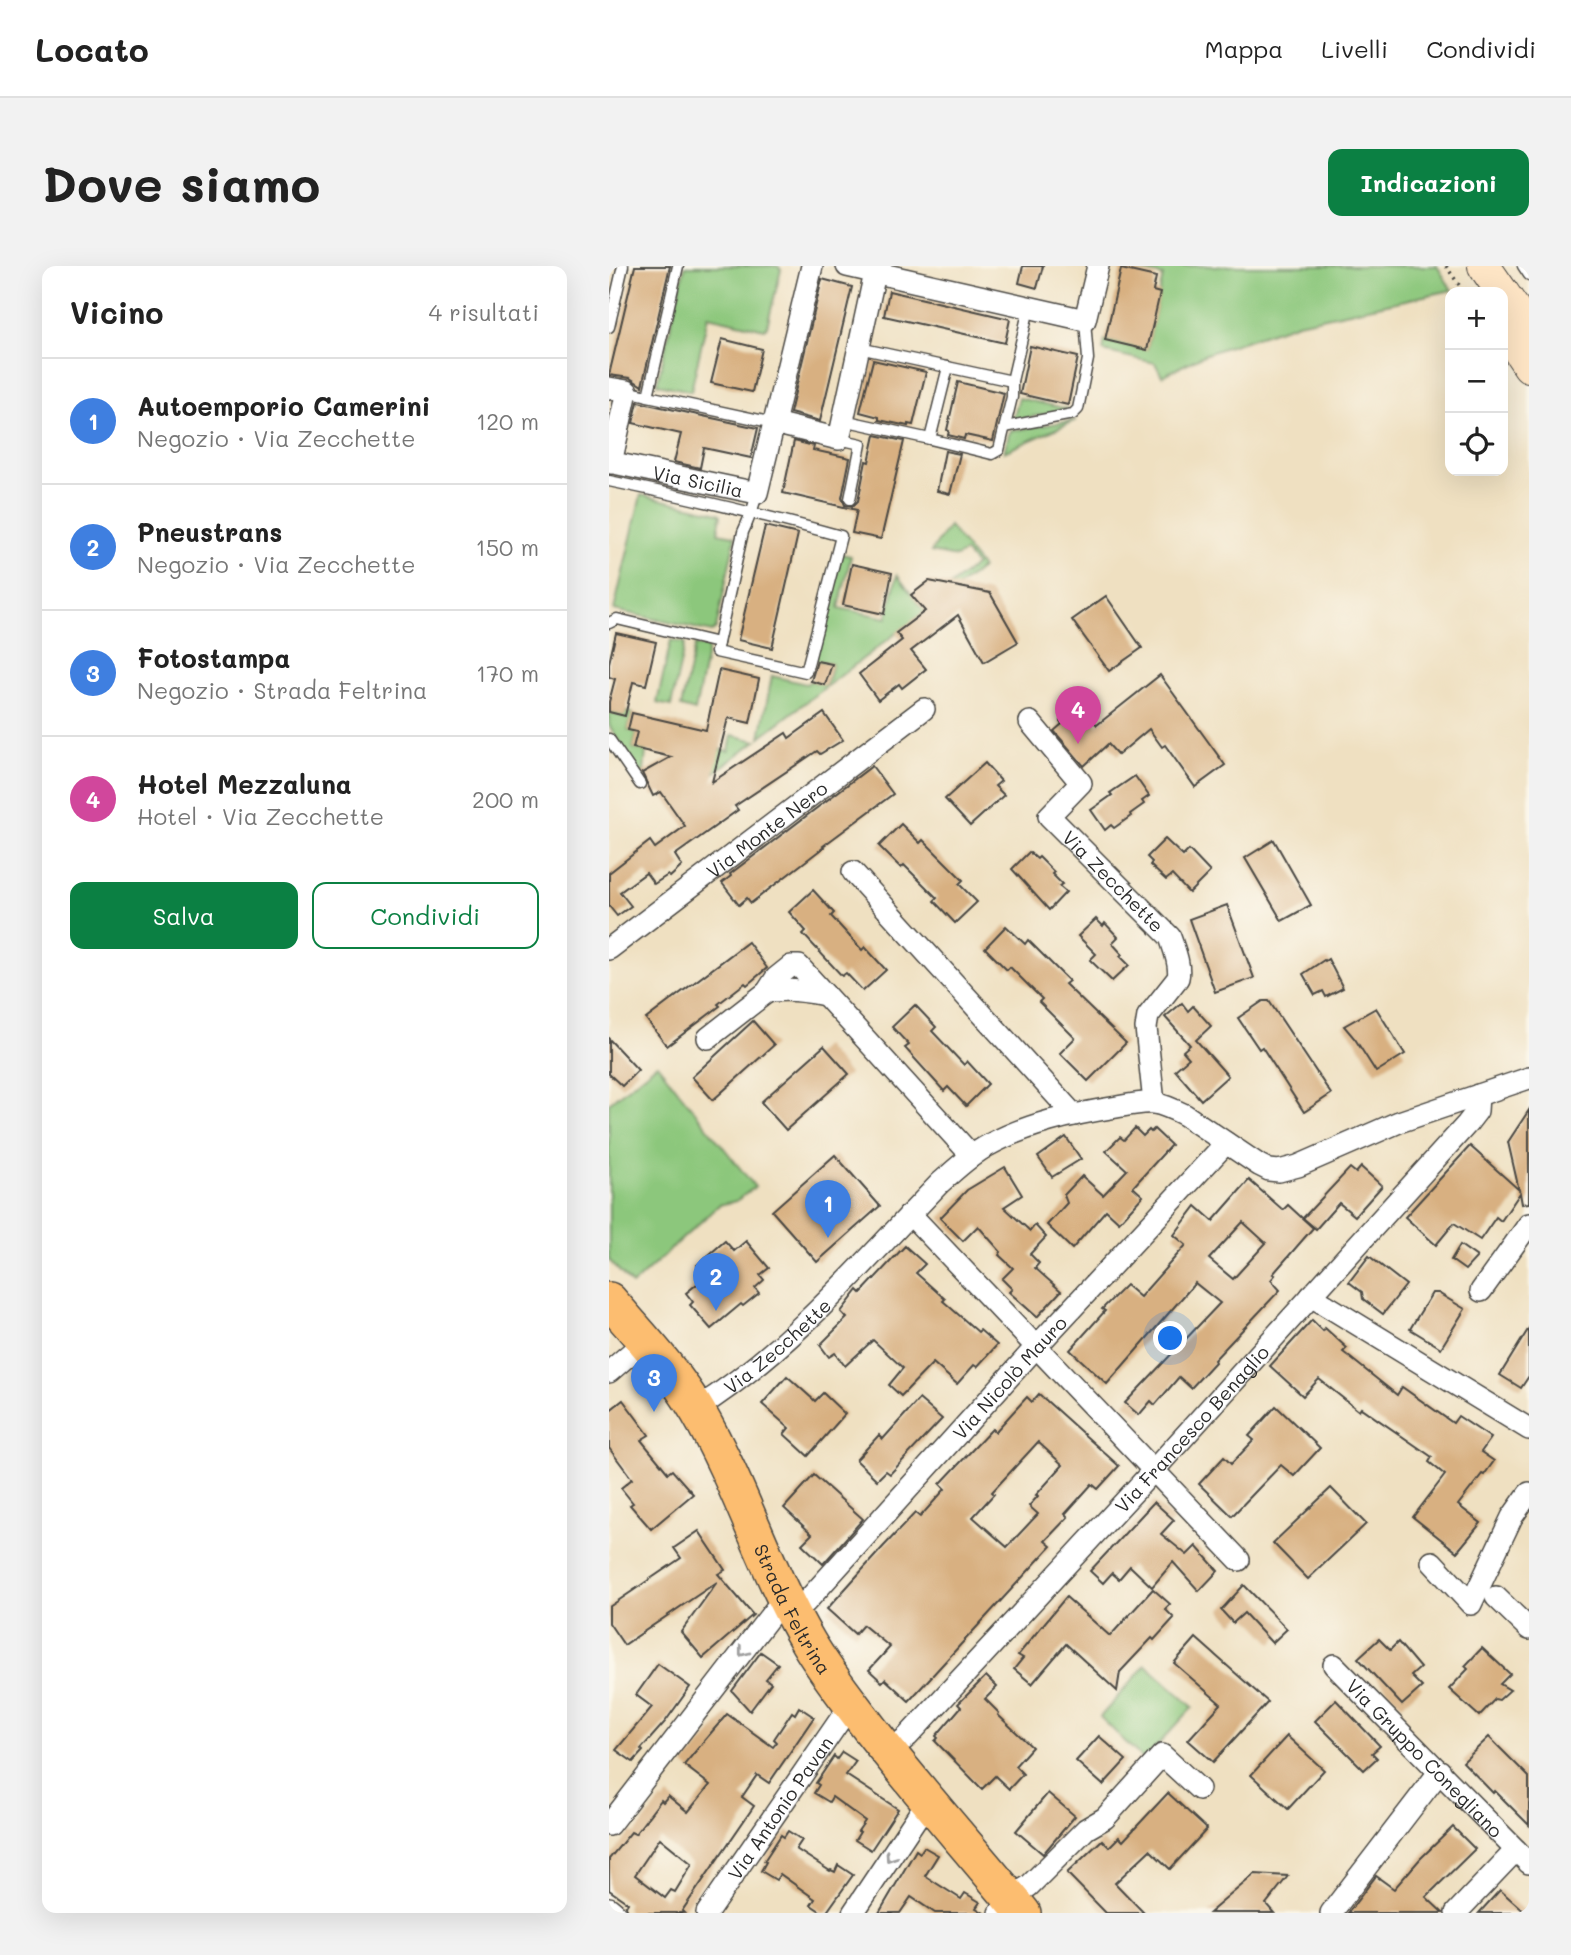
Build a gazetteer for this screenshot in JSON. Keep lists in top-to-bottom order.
{
  "streets": {
    "main road": ["Strada Feltrina"],
    "street": [
      "Via Sicilia",
      "Via Monte Nero",
      "Via Zecchette",
      "Via Nicolò Mauro",
      "Via Francesco Benaglio",
      "Via Gruppo Conegliano",
      "Via Antonio Pavan"
    ]
  },
  "crossings": [
    ["Via Zecchette", "Via Nicolò Mauro"],
    ["Via Zecchette", "Via Francesco Benaglio"],
    ["Via Zecchette", "Strada Feltrina"],
    ["Via Nicolò Mauro", "Strada Feltrina"],
    ["Via Francesco Benaglio", "Strada Feltrina"],
    ["Strada Feltrina", "Via Antonio Pavan"]
  ],
  "page": {
    "header": "Locato",
    "nav": ["Mappa", "Livelli", "Condividi"],
    "buttons": [
      "Indicazioni",
      ["Salva", "Condividi"]
    ],
    "title": "Dove siamo",
    "heading": ["Vicino", "4 risultati"],
    "map_buttons": ["+", "−"],
    "list": [
      {
        "mark": "1",
        "name": "Autoemporio Camerini",
        "note": "Negozio · Via Zecchette",
        "value": "120 m"
      },
      {
        "mark": "2",
        "name": "Pneustrans",
        "note": "Negozio · Via Zecchette",
        "value": "150 m"
      },
      {
        "mark": "3",
        "name": "Fotostampa",
        "note": "Negozio · Strada Feltrina",
        "value": "170 m"
      },
      {
        "mark": "4",
        "name": "Hotel Mezzaluna",
        "note": "Hotel · Via Zecchette",
        "value": "200 m"
      }
    ],
    "pins": [
      "4",
      "1",
      "2",
      "3"
    ]
  }
}
